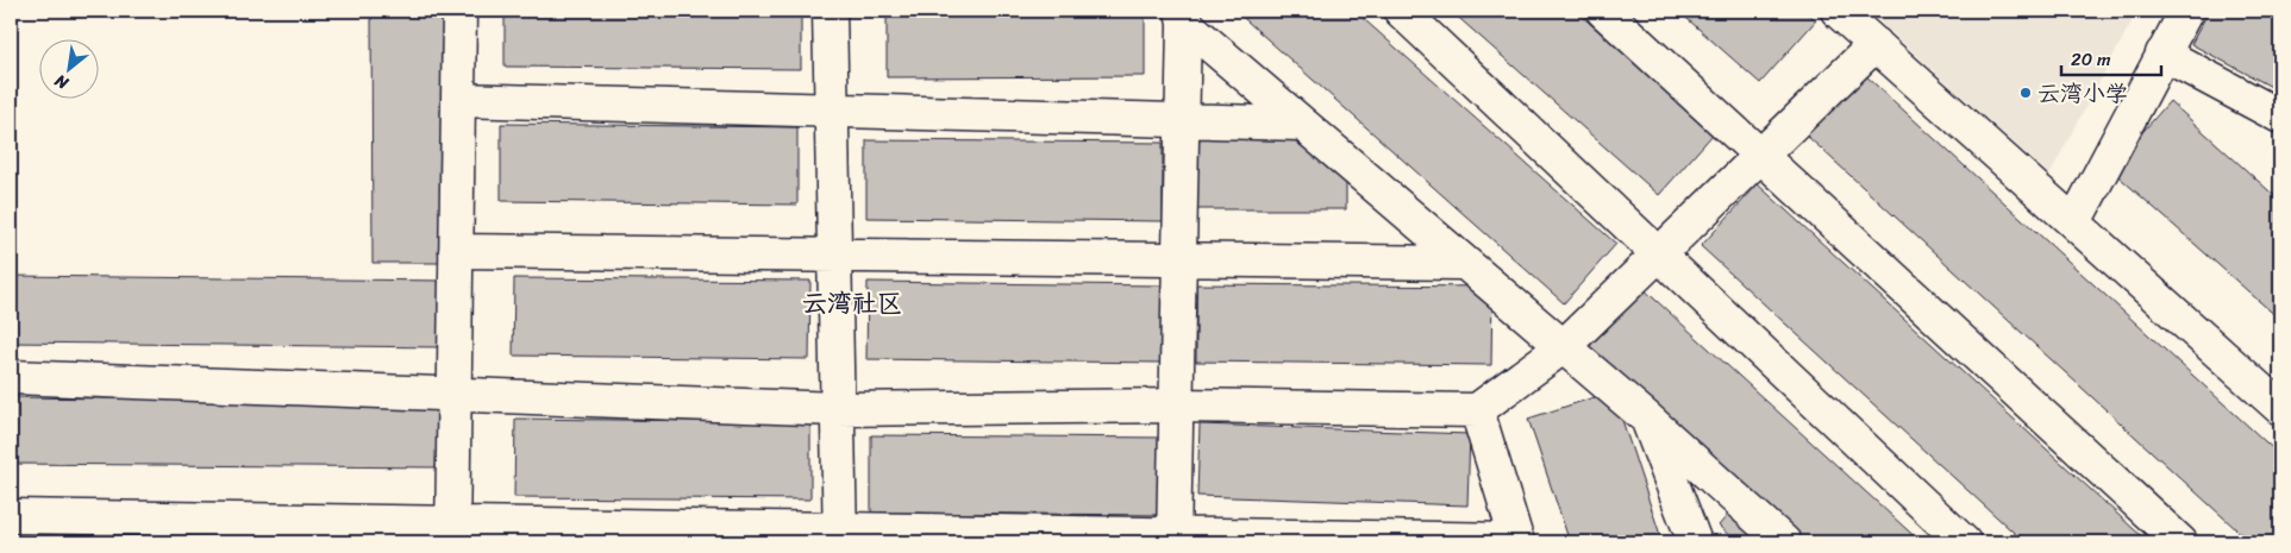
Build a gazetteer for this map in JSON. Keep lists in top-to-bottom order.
{
  "districts": ["云湾社区"],
  "places": ["云湾小学"],
  "scale_bar": "20 m",
  "north": "bottom left"
}
